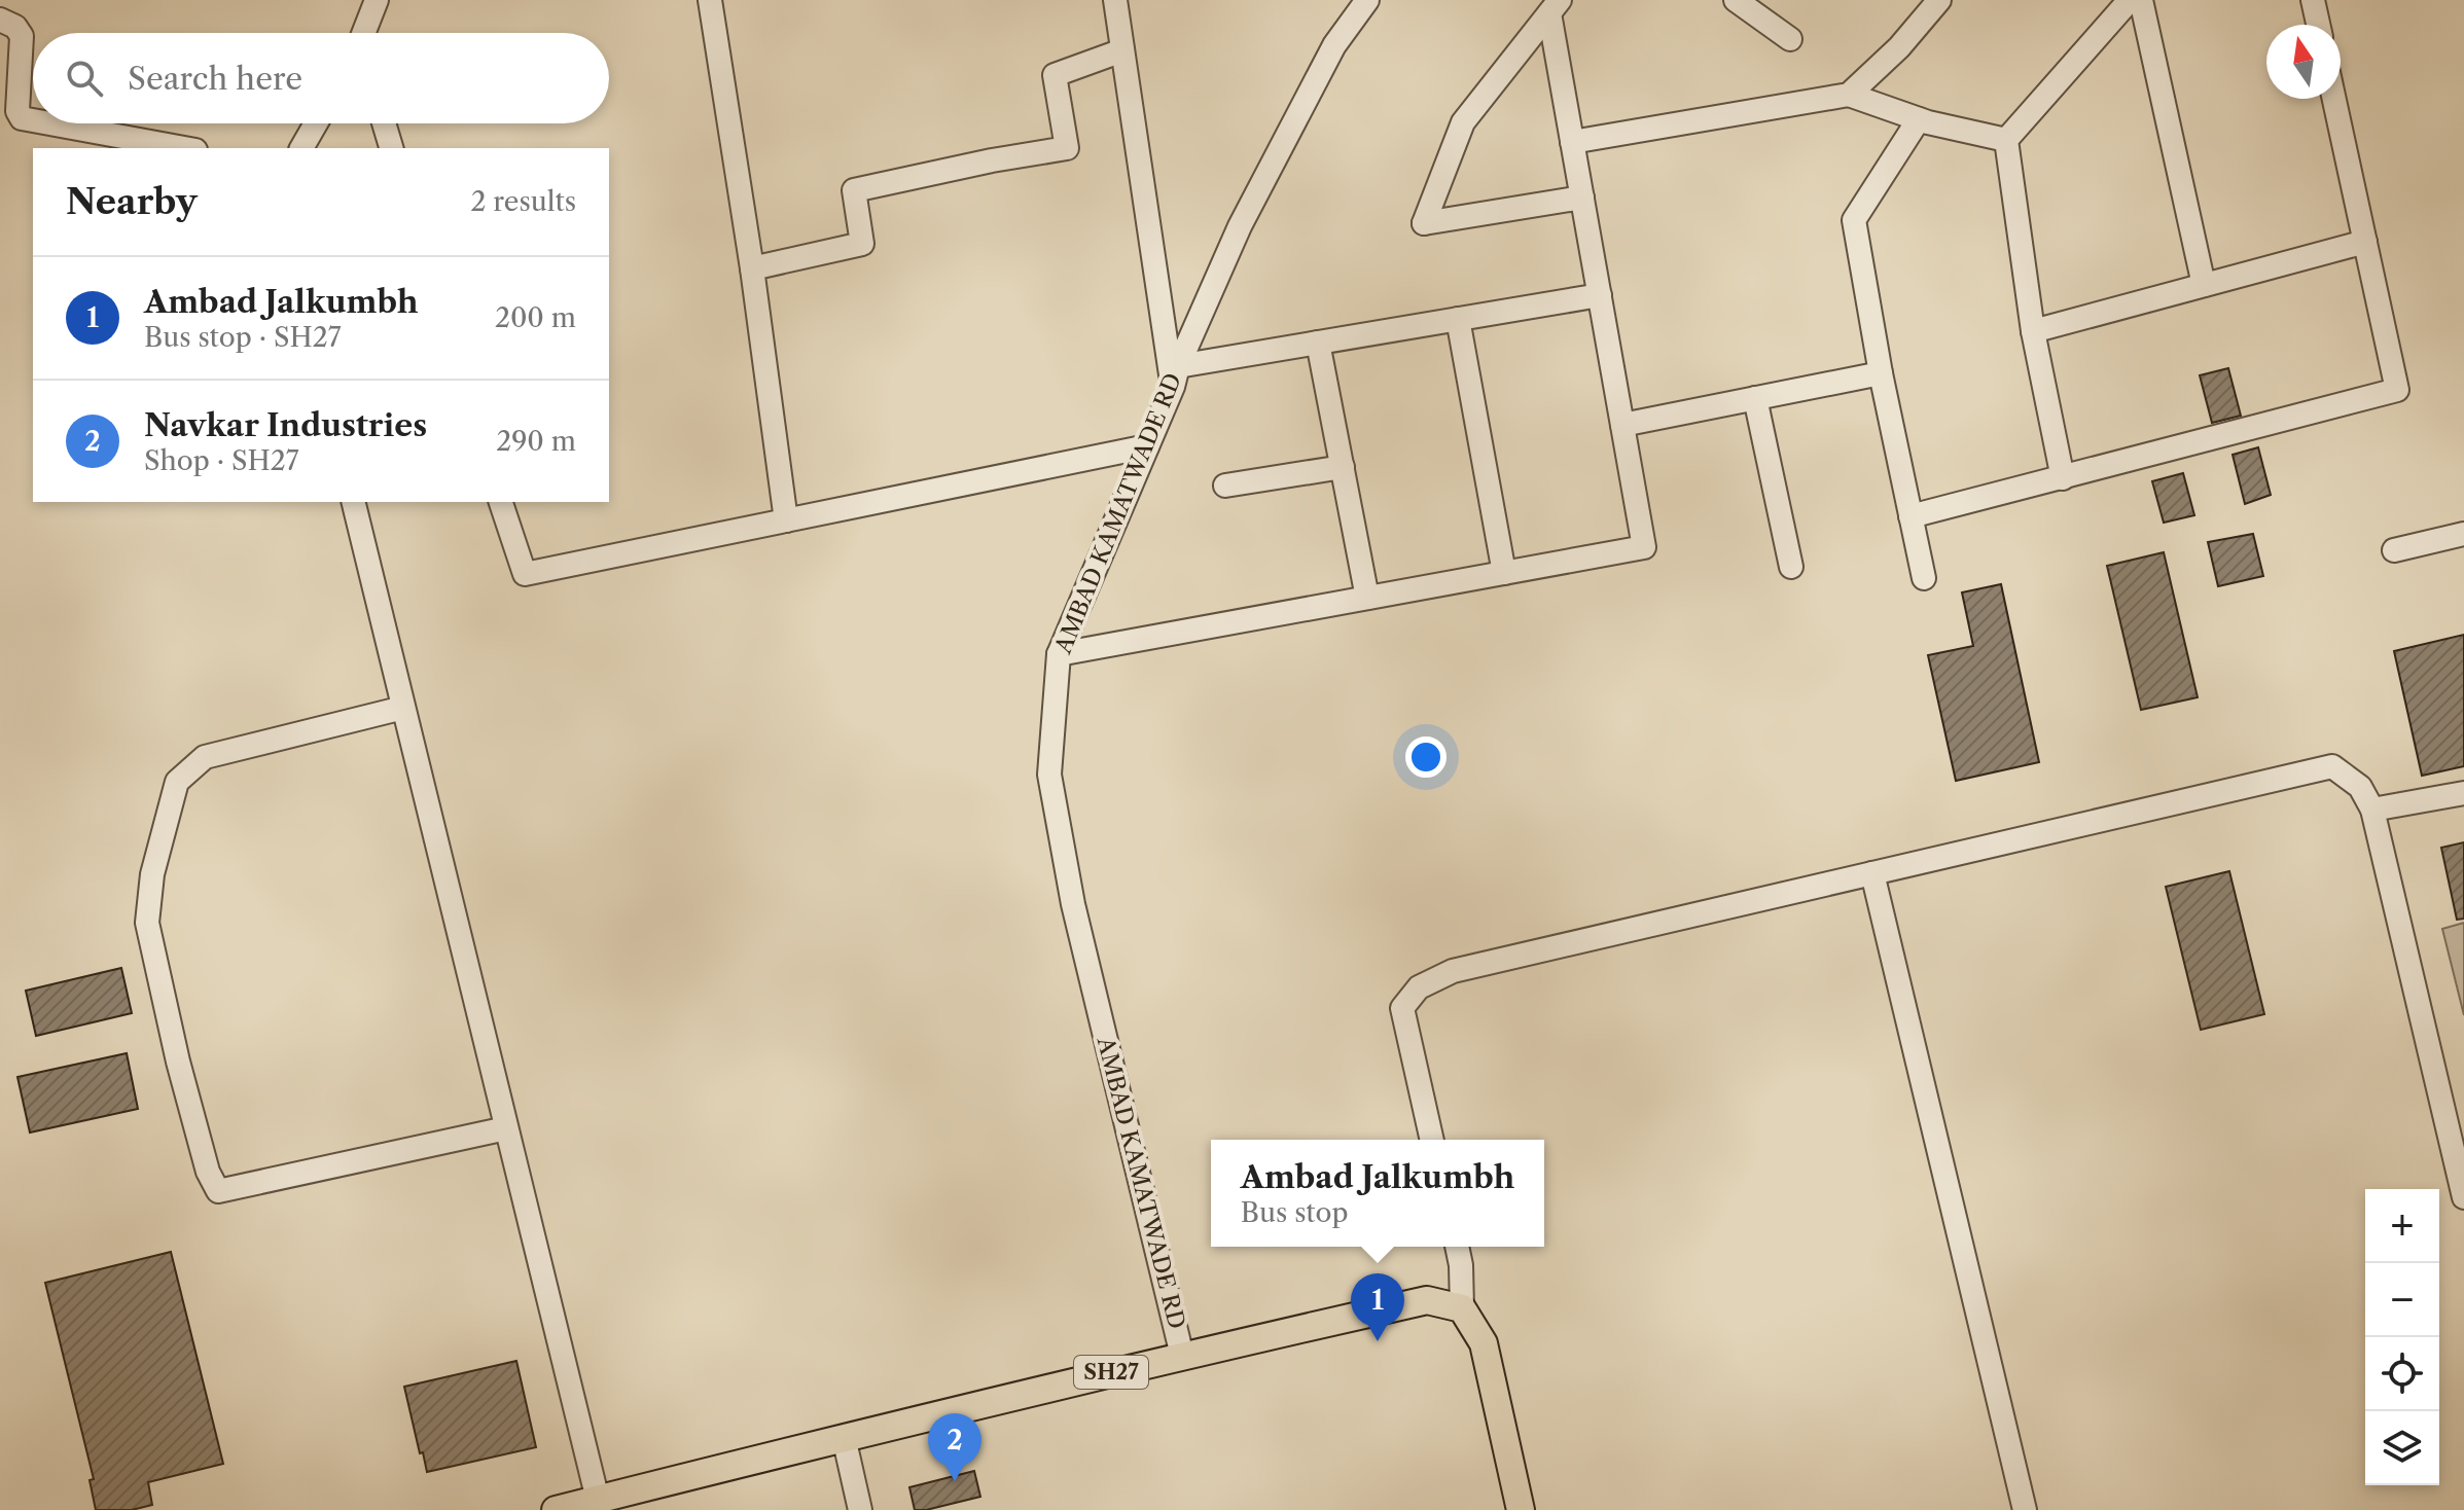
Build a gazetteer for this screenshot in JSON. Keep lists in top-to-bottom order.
{
  "streets": {
    "main road": ["SH27"],
    "street": ["AMBAD KAMATWADE RD"]
  },
  "crossings": [
    ["AMBAD KAMATWADE RD", "SH27"]
  ],
  "north": "top",
  "page": {
    "search": "Search here",
    "heading": ["Nearby", "2 results"],
    "list": [
      {
        "mark": "1",
        "name": "Ambad Jalkumbh",
        "note": "Bus stop · SH27",
        "value": "200 m"
      },
      {
        "mark": "2",
        "name": "Navkar Industries",
        "note": "Shop · SH27",
        "value": "290 m"
      }
    ],
    "popup": ["Ambad Jalkumbh", "Bus stop"],
    "map_buttons": ["+", "−"],
    "pins": ["1", "2"]
  }
}
